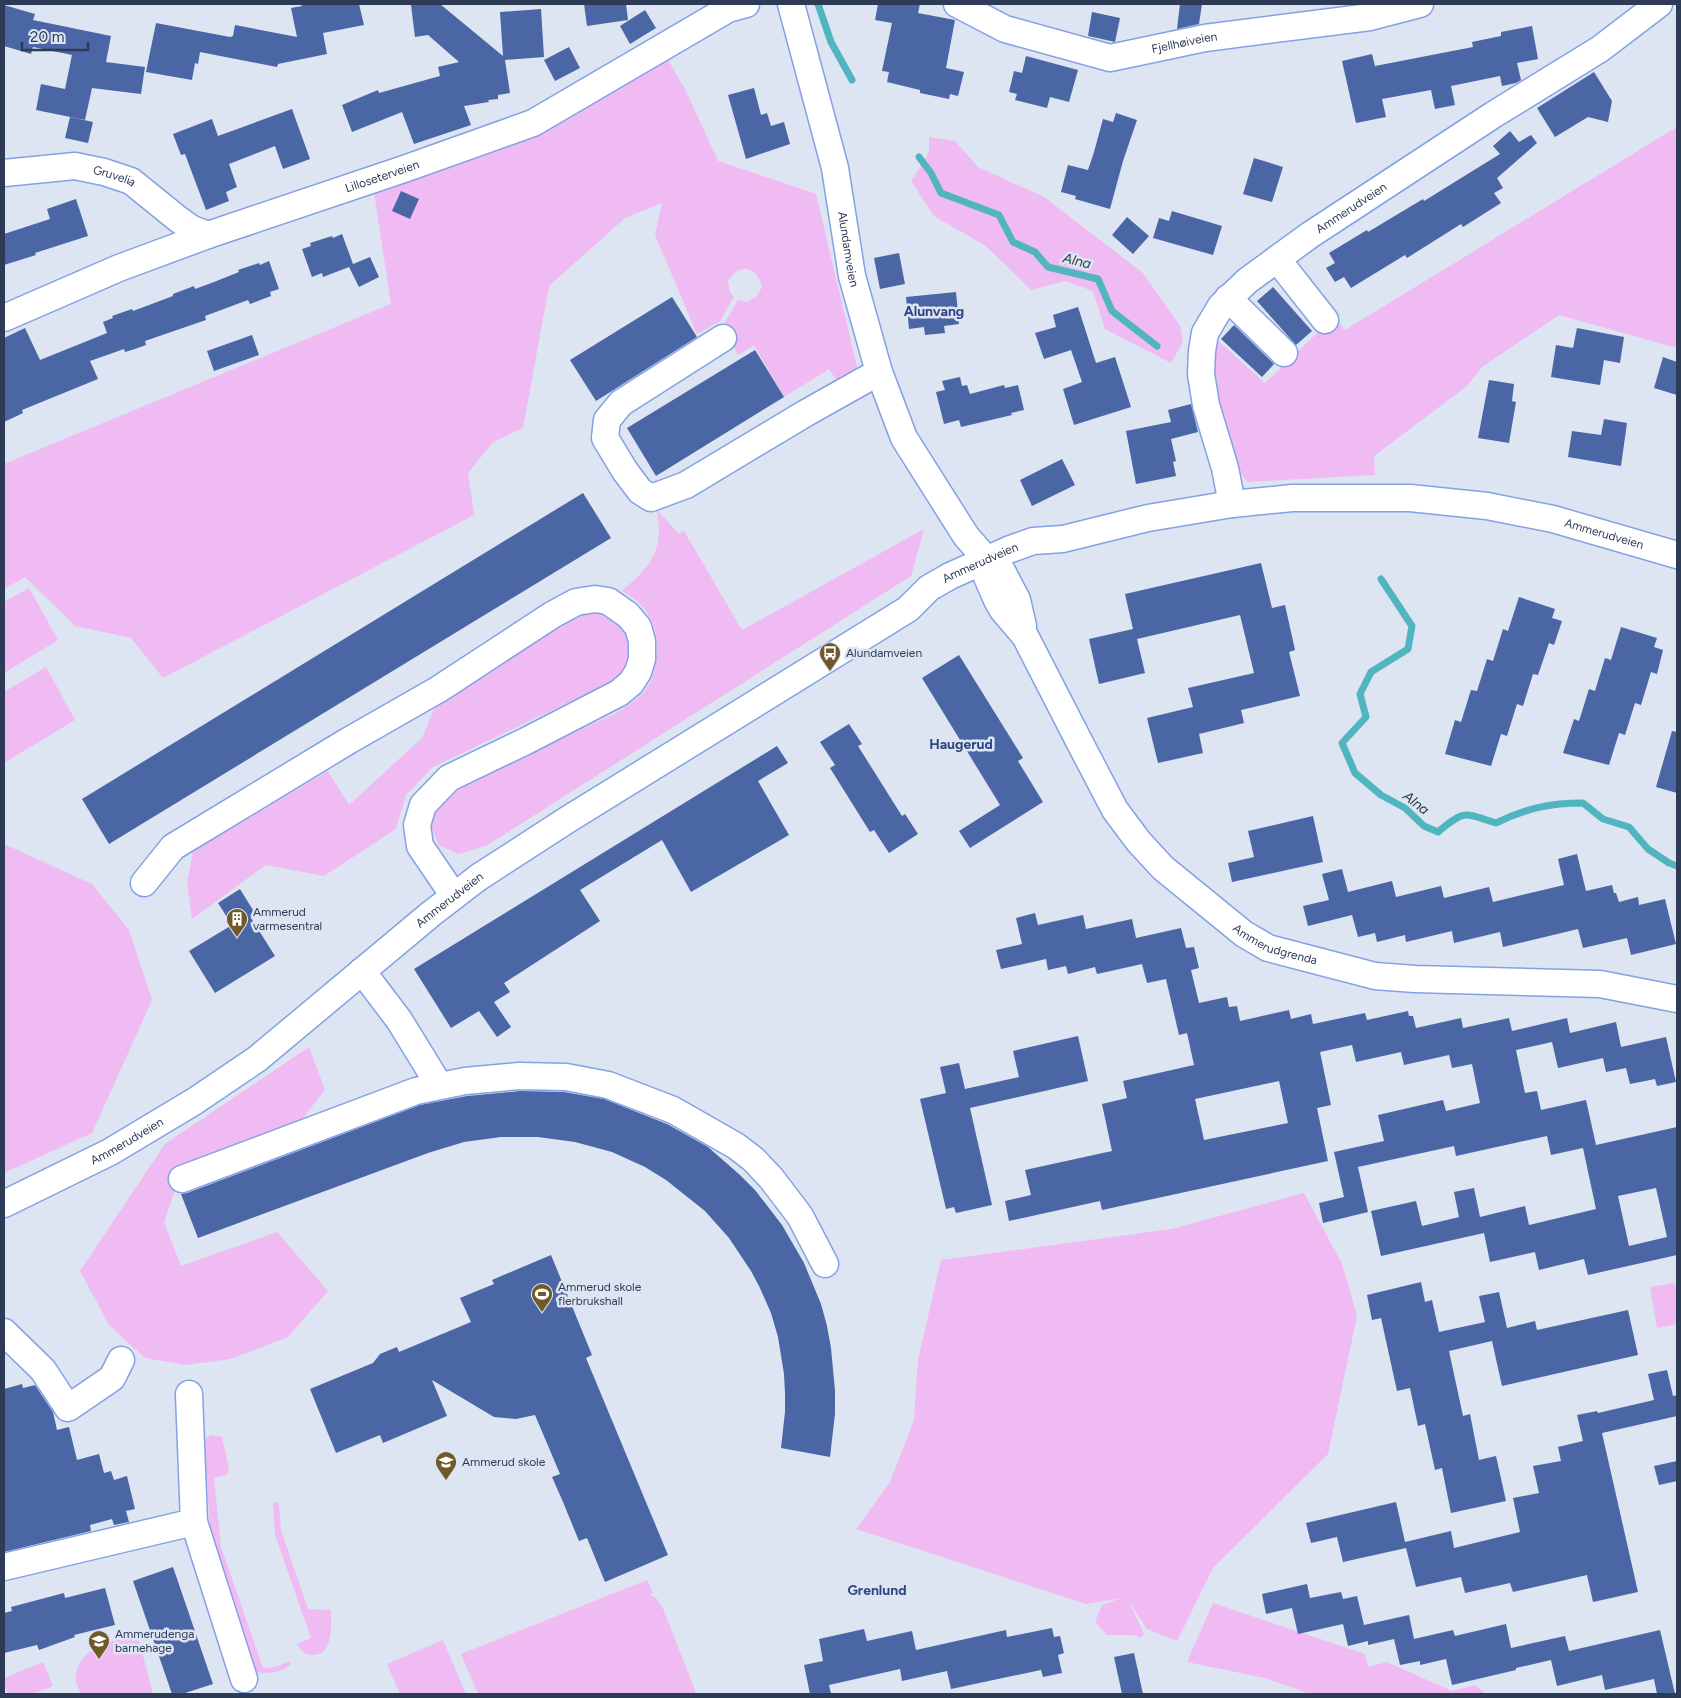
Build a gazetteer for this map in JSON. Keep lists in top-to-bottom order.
{
  "streets": {
    "street": [
      "Fjellhøiveien",
      "Lilloseterveien",
      "Gruvelia",
      "Ammerudveien",
      "Alundamveien",
      "Ammerudgrenda"
    ]
  },
  "crossings": [
    ["Lilloseterveien", "Gruvelia"],
    ["Ammerudveien", "Alundamveien"],
    ["Alundamveien", "Ammerudgrenda"]
  ],
  "districts": ["Alunvang", "Haugerud", "Grenlund"],
  "water": ["Alna"],
  "places": {
    "bus stop": ["Alundamveien"],
    "building": ["Ammerud varmesentral"],
    "sports": ["Ammerud skole flerbrukshall"],
    "school or university": ["Ammerud skole", "Ammerudenga barnehage"]
  },
  "scale_bar": "20 m"
}
